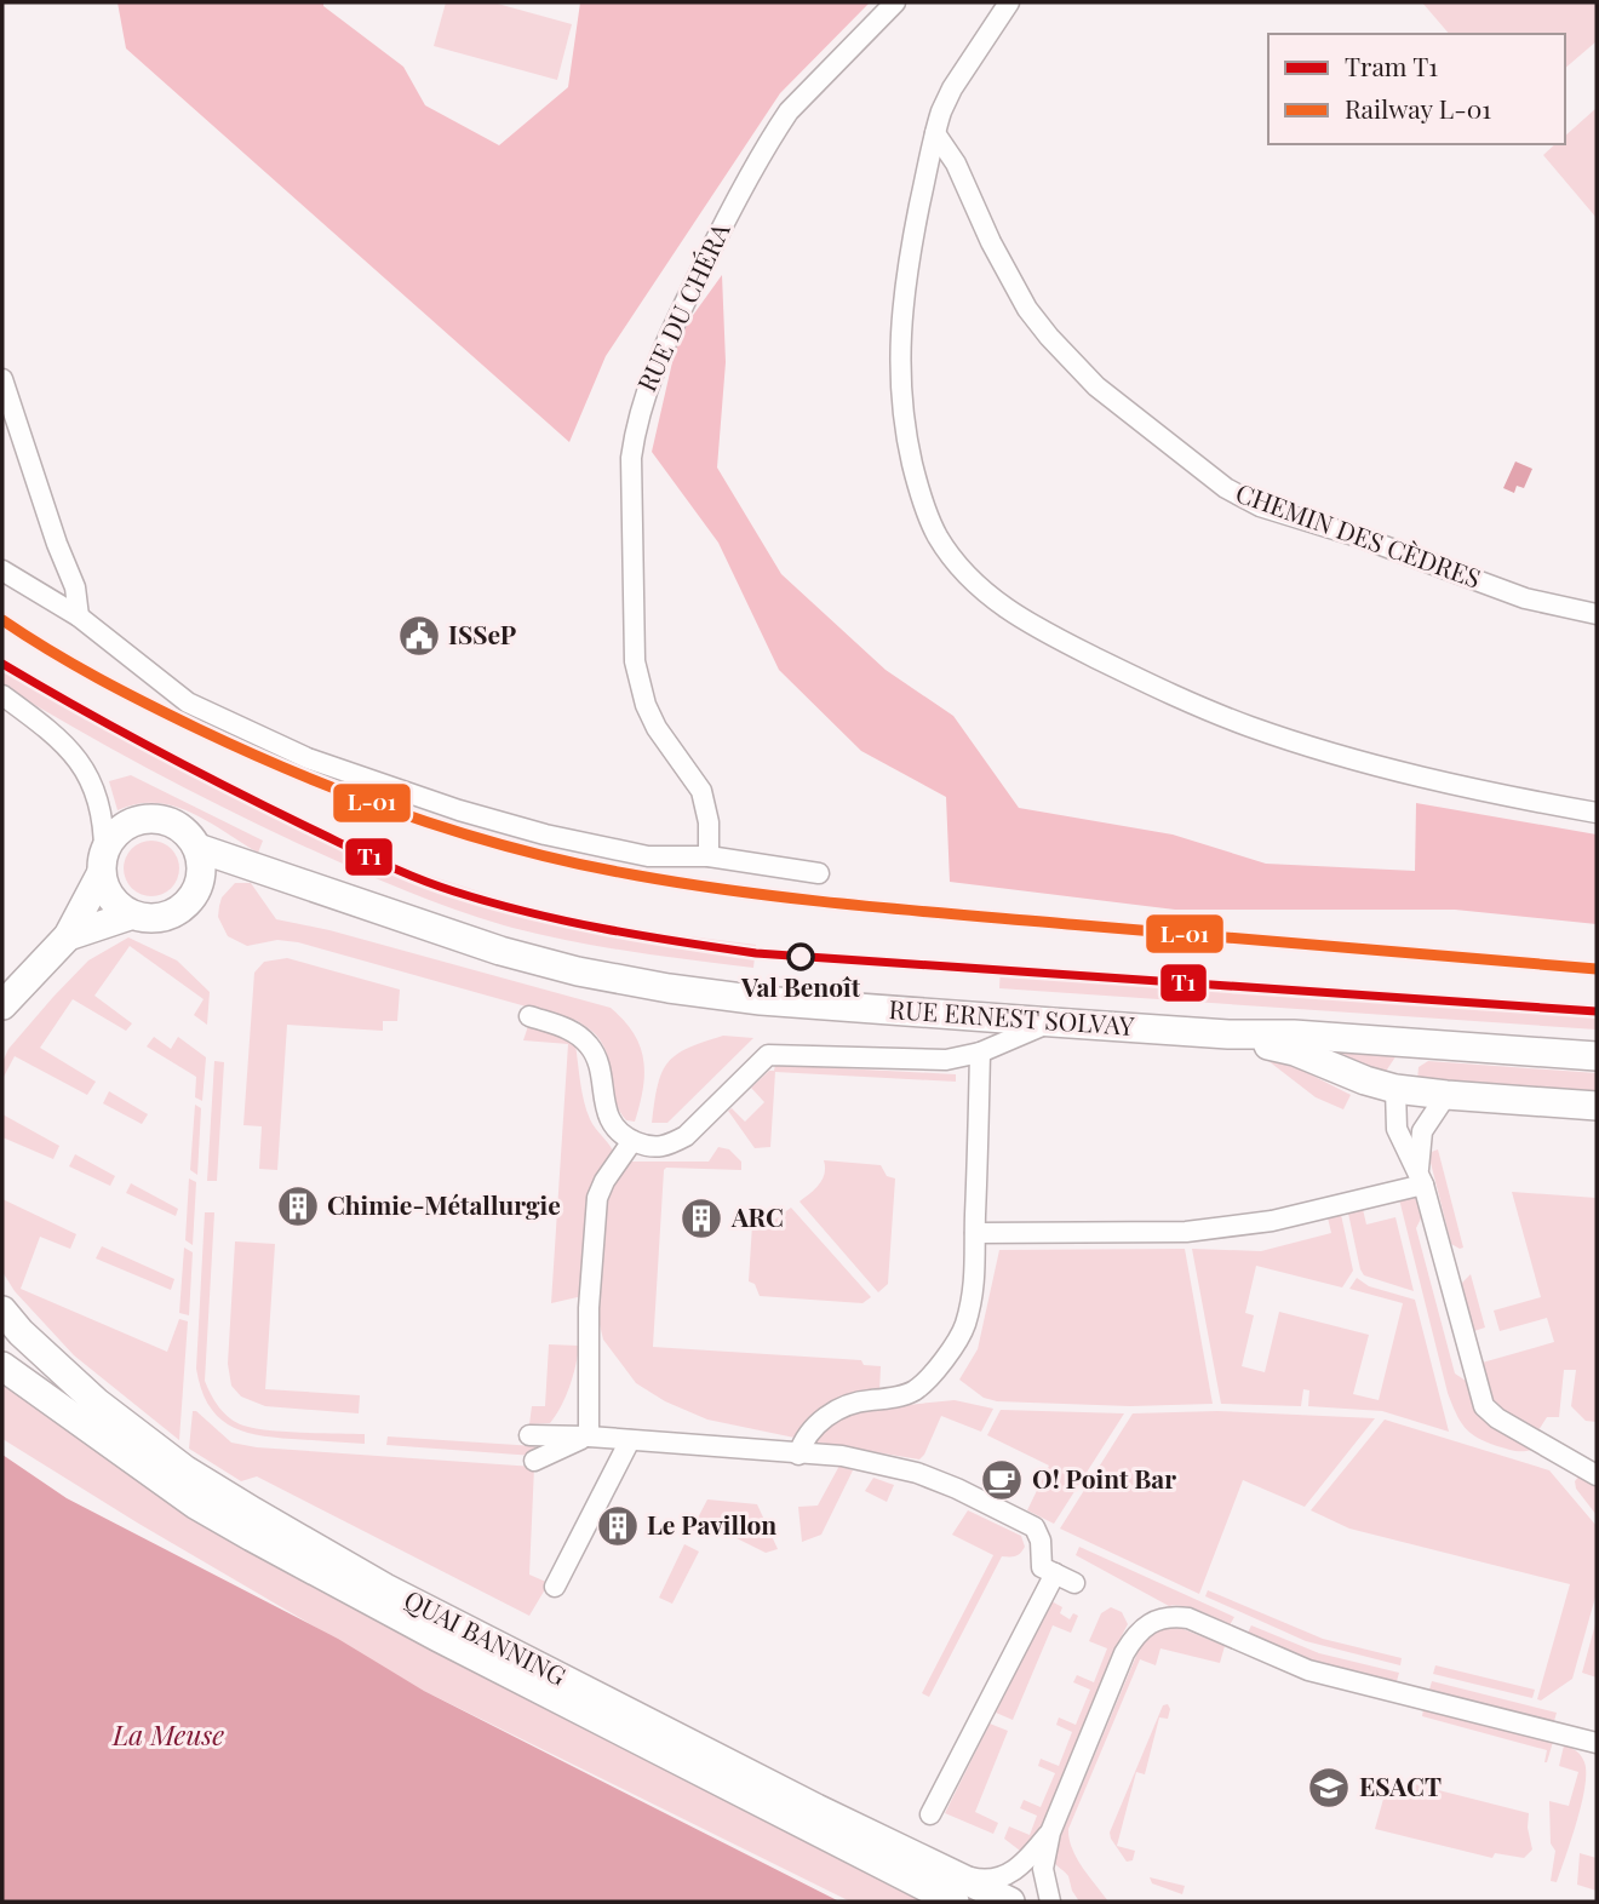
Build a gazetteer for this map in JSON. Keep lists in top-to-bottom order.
{
  "streets": {
    "street": [
      "RUE DU CHÉRA",
      "CHEMIN DES CÈDRES",
      "RUE ERNEST SOLVAY",
      "QUAI BANNING"
    ]
  },
  "water": ["La Meuse"],
  "places": {
    "public building": ["ISSeP"],
    "other": ["Val Benoît"],
    "building": ["Chimie-Métallurgie", "ARC", "Le Pavillon"],
    "cafe": ["O! Point Bar"],
    "school or university": ["ESACT"]
  },
  "lines": ["rail line L-01", "tram line T1"],
  "legend": ["Tram T1", "Railway L-01"]
}
